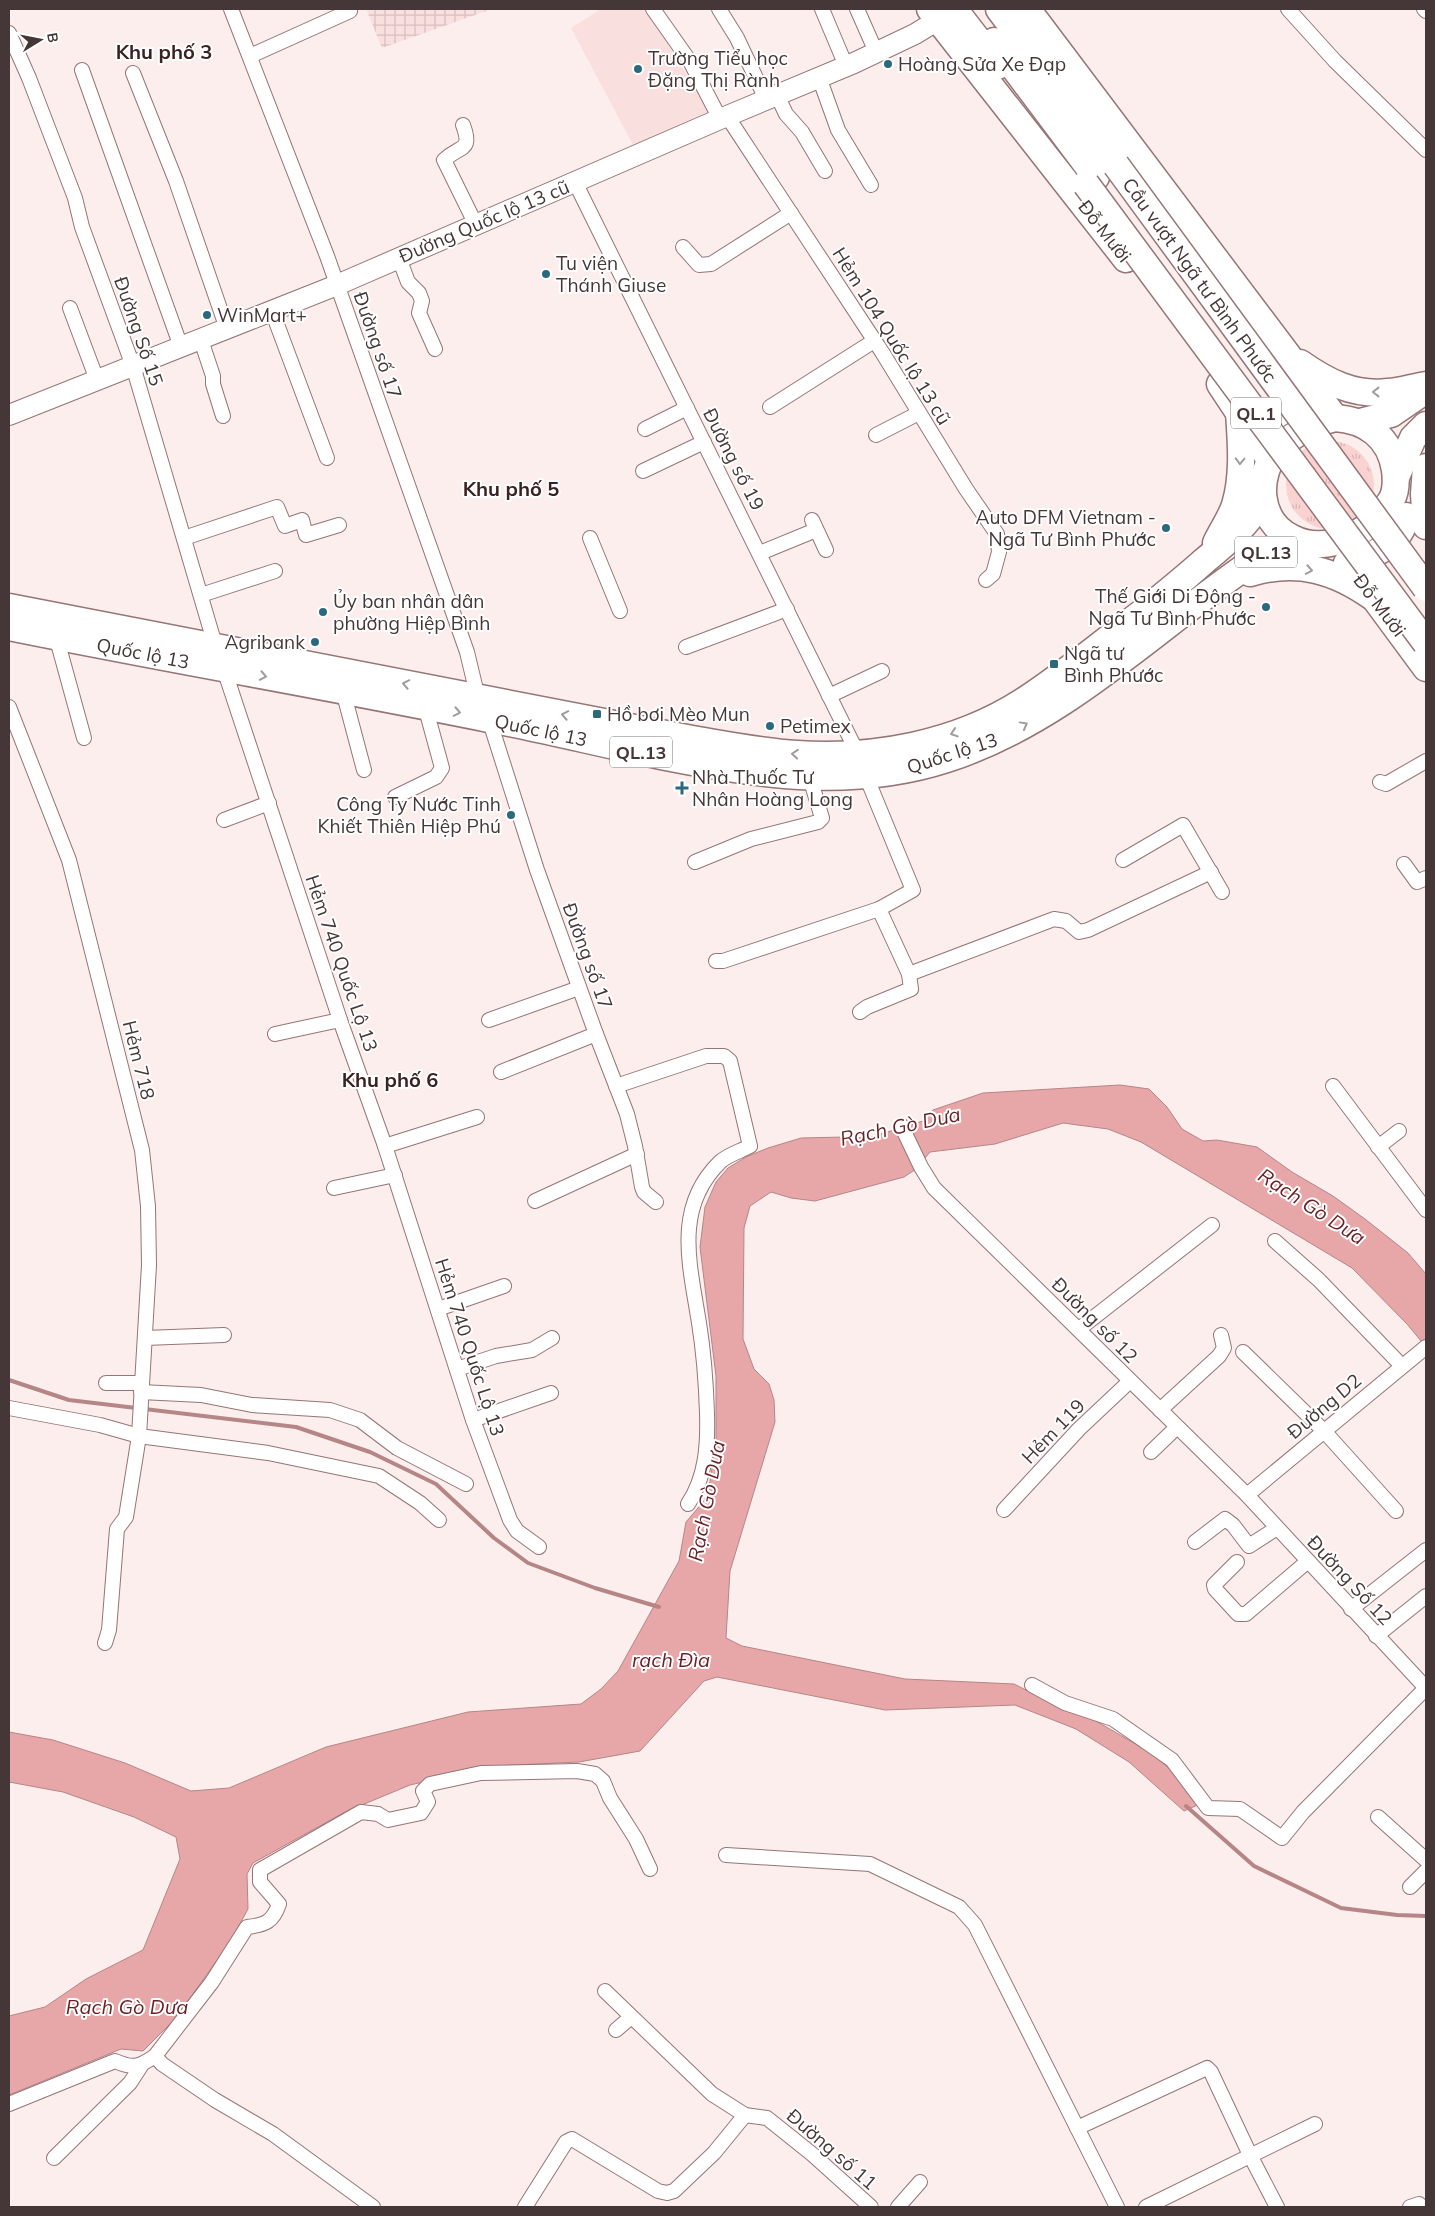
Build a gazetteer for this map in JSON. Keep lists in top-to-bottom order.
{
  "streets": {
    "highway": [
      "Đỗ Mười",
      "Cầu vượt Ngã tư Bình Phước",
      "QL.1",
      "QL.13",
      "Quốc lộ 13"
    ],
    "street": [
      "Đường Quốc lộ 13 cũ",
      "Đường Số 15",
      "Hẻm 104 Quốc lộ 13 cũ",
      "Đường số 17",
      "Đường số 19",
      "Hẻm 740 Quốc Lộ 13",
      "Hẻm 718",
      "Đường số 12",
      "Đường D2",
      "Hẻm 119",
      "Đường Số 12",
      "Đường số 11"
    ]
  },
  "crossings": [
    ["Đường Quốc lộ 13 cũ", "Đỗ Mười"],
    ["Đường Quốc lộ 13 cũ", "Đường Số 15"],
    ["Đường Quốc lộ 13 cũ", "Hẻm 104 Quốc lộ 13 cũ"],
    ["Đường Quốc lộ 13 cũ", "Đường số 17"],
    ["Đường Quốc lộ 13 cũ", "Đường số 19"],
    ["Đỗ Mười", "Cầu vượt Ngã tư Bình Phước"],
    ["Đỗ Mười", "QL.1"],
    ["Đỗ Mười", "QL.13"],
    ["Đỗ Mười", "Quốc lộ 13"],
    ["Cầu vượt Ngã tư Bình Phước", "QL.1"],
    ["Đường Số 15", "Quốc lộ 13"],
    ["Đường Số 15", "Hẻm 740 Quốc Lộ 13"],
    ["Đường số 17", "Quốc lộ 13"],
    ["Đường số 19", "Quốc lộ 13"],
    ["QL.13", "Quốc lộ 13"],
    ["Quốc lộ 13", "Hẻm 740 Quốc Lộ 13"],
    ["Đường số 12", "Đường D2"],
    ["Đường số 12", "Hẻm 119"],
    ["Đường số 12", "Đường Số 12"],
    ["Đường D2", "Đường Số 12"]
  ],
  "districts": ["Khu phố 3", "Khu phố 5", "Khu phố 6"],
  "water": ["Rạch Gò Dưa", "rạch Đìa"],
  "places": {
    "other": [
      "Hoàng Sửa Xe Đạp",
      "Trường Tiểu học Đặng Thị Rành",
      "Tu viện Thánh Giuse",
      "WinMart+",
      "Auto DFM Vietnam - Ngã Tư Bình Phước",
      "Thế Giới Di Động - Ngã Tư Bình Phước",
      "Ủy ban nhân dân phường Hiệp Bình",
      "Agribank",
      "Petimex",
      "Công Ty Nước Tinh Khiết Thiên Hiệp Phú"
    ],
    "transit": ["Ngã tư Bình Phước", "Hồ bơi Mèo Mun"],
    "health": ["Nhà Thuốc Tư Nhân Hoàng Long"]
  },
  "north": "right"
}
